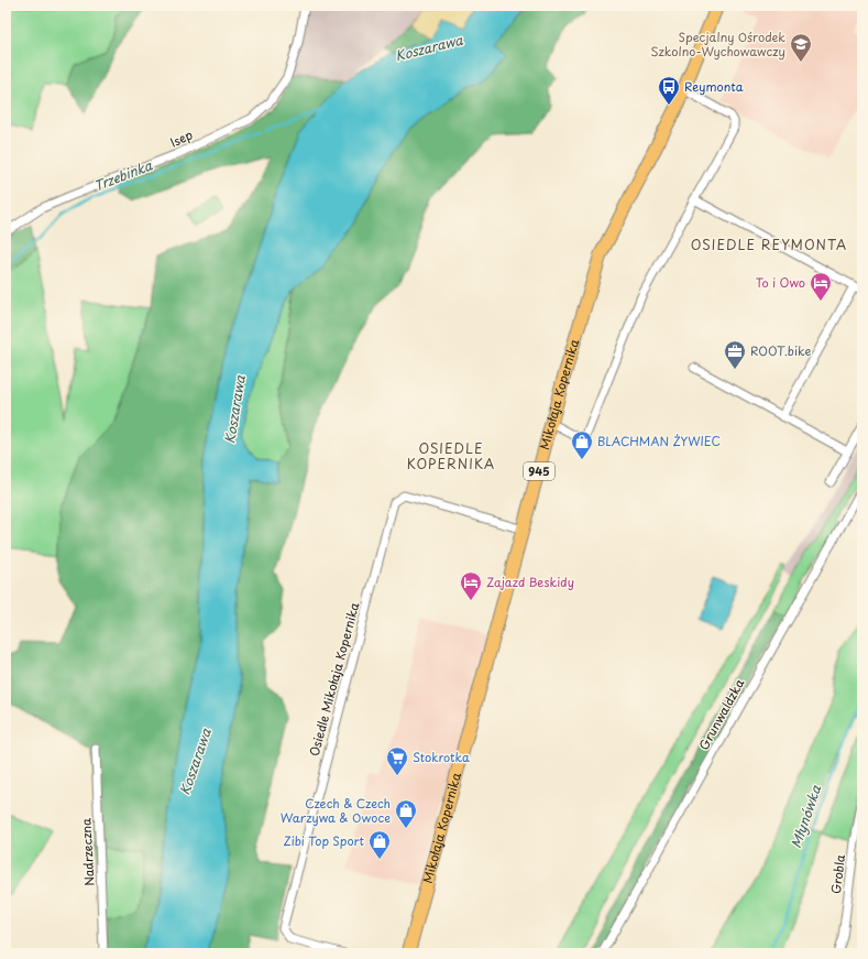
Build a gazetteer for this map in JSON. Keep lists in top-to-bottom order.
{
  "streets": {
    "main road": ["Mikołaja Kopernika", "945"],
    "street": [
      "Isep",
      "Osiedle Mikołaja Kopernika",
      "Grunwaldzka",
      "Nadrzeczna",
      "Grobla"
    ]
  },
  "crossings": [
    ["Mikołaja Kopernika", "Osiedle Mikołaja Kopernika"]
  ],
  "districts": ["OSIEDLE REYMONTA", "OSIEDLE KOPERNIKA"],
  "water": ["Koszarawa", "Trzebinka", "Młynówka"],
  "places": {
    "school or university": ["Specjalny Ośrodek Szkolno-Wychowawczy"],
    "bus stop": ["Reymonta"],
    "hotel": ["To i Owo", "Zajazd Beskidy"],
    "office": ["ROOT.bike"],
    "shop": ["BLACHMAN ŻYWIEC", "Czech & Czech Warzywa & Owoce", "Zibi Top Sport"],
    "supermarket": ["Stokrotka"]
  }
}
